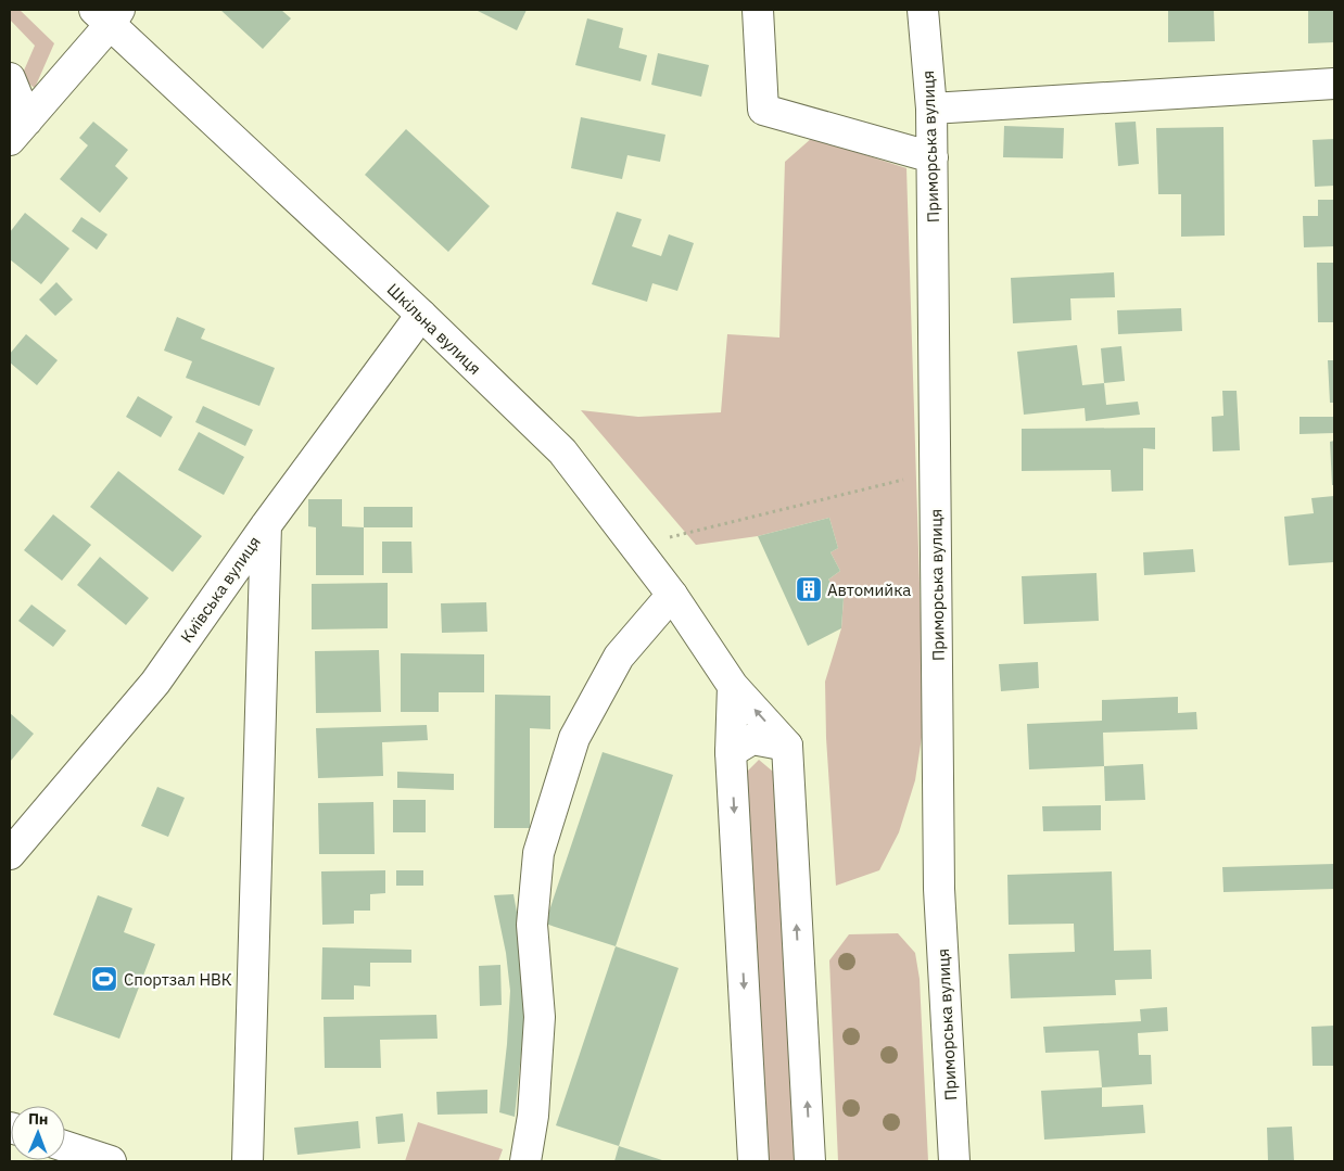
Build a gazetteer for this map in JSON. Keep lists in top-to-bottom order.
{
  "streets": {
    "street": ["Приморська вулиця", "Шкільна вулиця", "Київська вулиця"]
  },
  "crossings": [
    ["Шкільна вулиця", "Київська вулиця"]
  ],
  "places": {
    "building": ["Автомийка"],
    "sports": ["Спортзал НВК"]
  },
  "north": "top"
}
